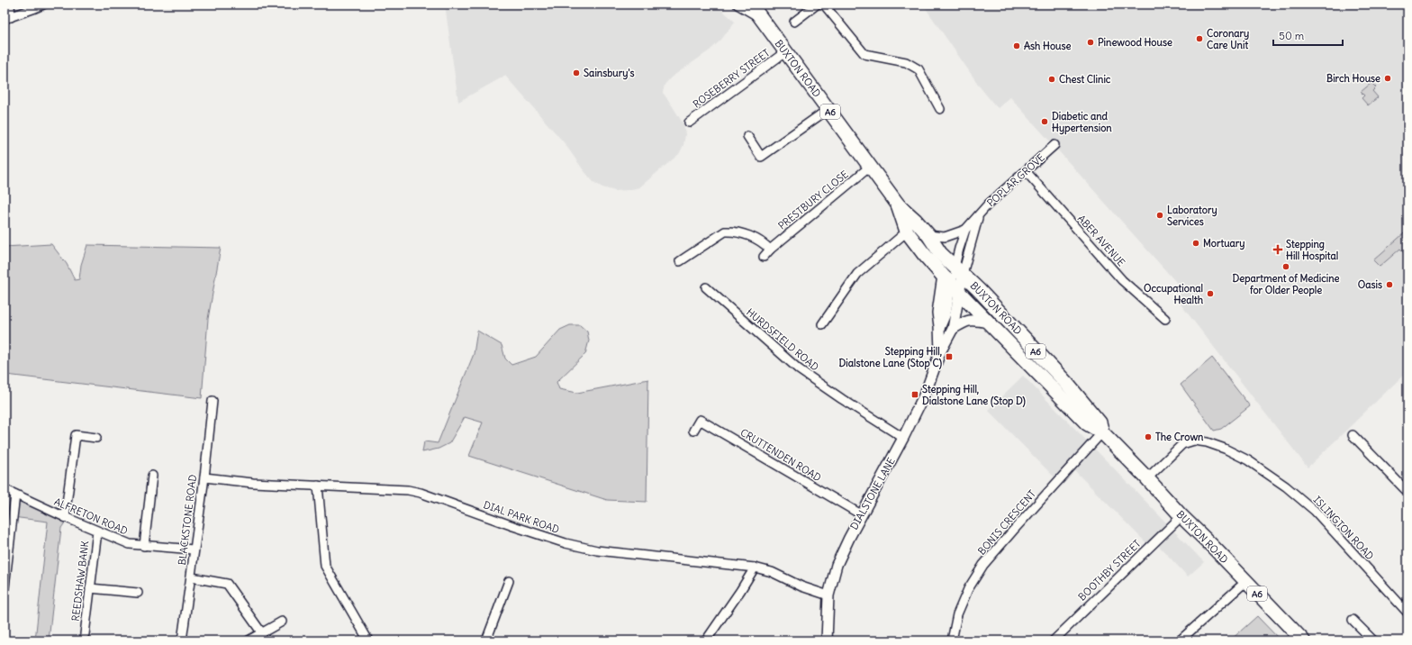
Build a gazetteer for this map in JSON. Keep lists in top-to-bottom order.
{
  "streets": {
    "highway": ["BUXTON ROAD", "A6"],
    "street": [
      "ROSEBERRY STREET",
      "POPLAR GROVE",
      "PRESTBURY CLOSE",
      "ABER AVENUE",
      "HURDSFIELD ROAD",
      "CRUTTENDEN ROAD",
      "DIALSTONE LANE",
      "ALFRETON ROAD",
      "DIAL PARK ROAD",
      "BLACKSTONE ROAD",
      "BONIS CRESCENT",
      "ISLINGTON ROAD",
      "BOOTHBY STREET",
      "REEDSHAW BANK"
    ]
  },
  "crossings": [
    ["BUXTON ROAD", "ROSEBERRY STREET"],
    ["BUXTON ROAD", "POPLAR GROVE"],
    ["BUXTON ROAD", "PRESTBURY CLOSE"],
    ["BUXTON ROAD", "DIALSTONE LANE"],
    ["BUXTON ROAD", "BONIS CRESCENT"],
    ["BUXTON ROAD", "ISLINGTON ROAD"],
    ["BUXTON ROAD", "BOOTHBY STREET"],
    ["POPLAR GROVE", "ABER AVENUE"],
    ["POPLAR GROVE", "DIALSTONE LANE"],
    ["HURDSFIELD ROAD", "DIALSTONE LANE"],
    ["CRUTTENDEN ROAD", "DIALSTONE LANE"],
    ["DIALSTONE LANE", "DIAL PARK ROAD"],
    ["ALFRETON ROAD", "BLACKSTONE ROAD"],
    ["ALFRETON ROAD", "REEDSHAW BANK"],
    ["DIAL PARK ROAD", "BLACKSTONE ROAD"]
  ],
  "places": {
    "other": [
      "Coronary Care Unit",
      "Pinewood House",
      "Ash House",
      "Sainsbury's",
      "Birch House",
      "Chest Clinic",
      "Diabetic and Hypertension",
      "Laboratory Services",
      "Mortuary",
      "Department of Medicine for Older People",
      "Oasis",
      "Occupational Health",
      "The Crown"
    ],
    "health": ["Stepping Hill Hospital"],
    "transit": ["Stepping Hill, Dialstone Lane (Stop C)", "Stepping Hill, Dialstone Lane (Stop D)"]
  },
  "scale_bar": "50 m"
}
